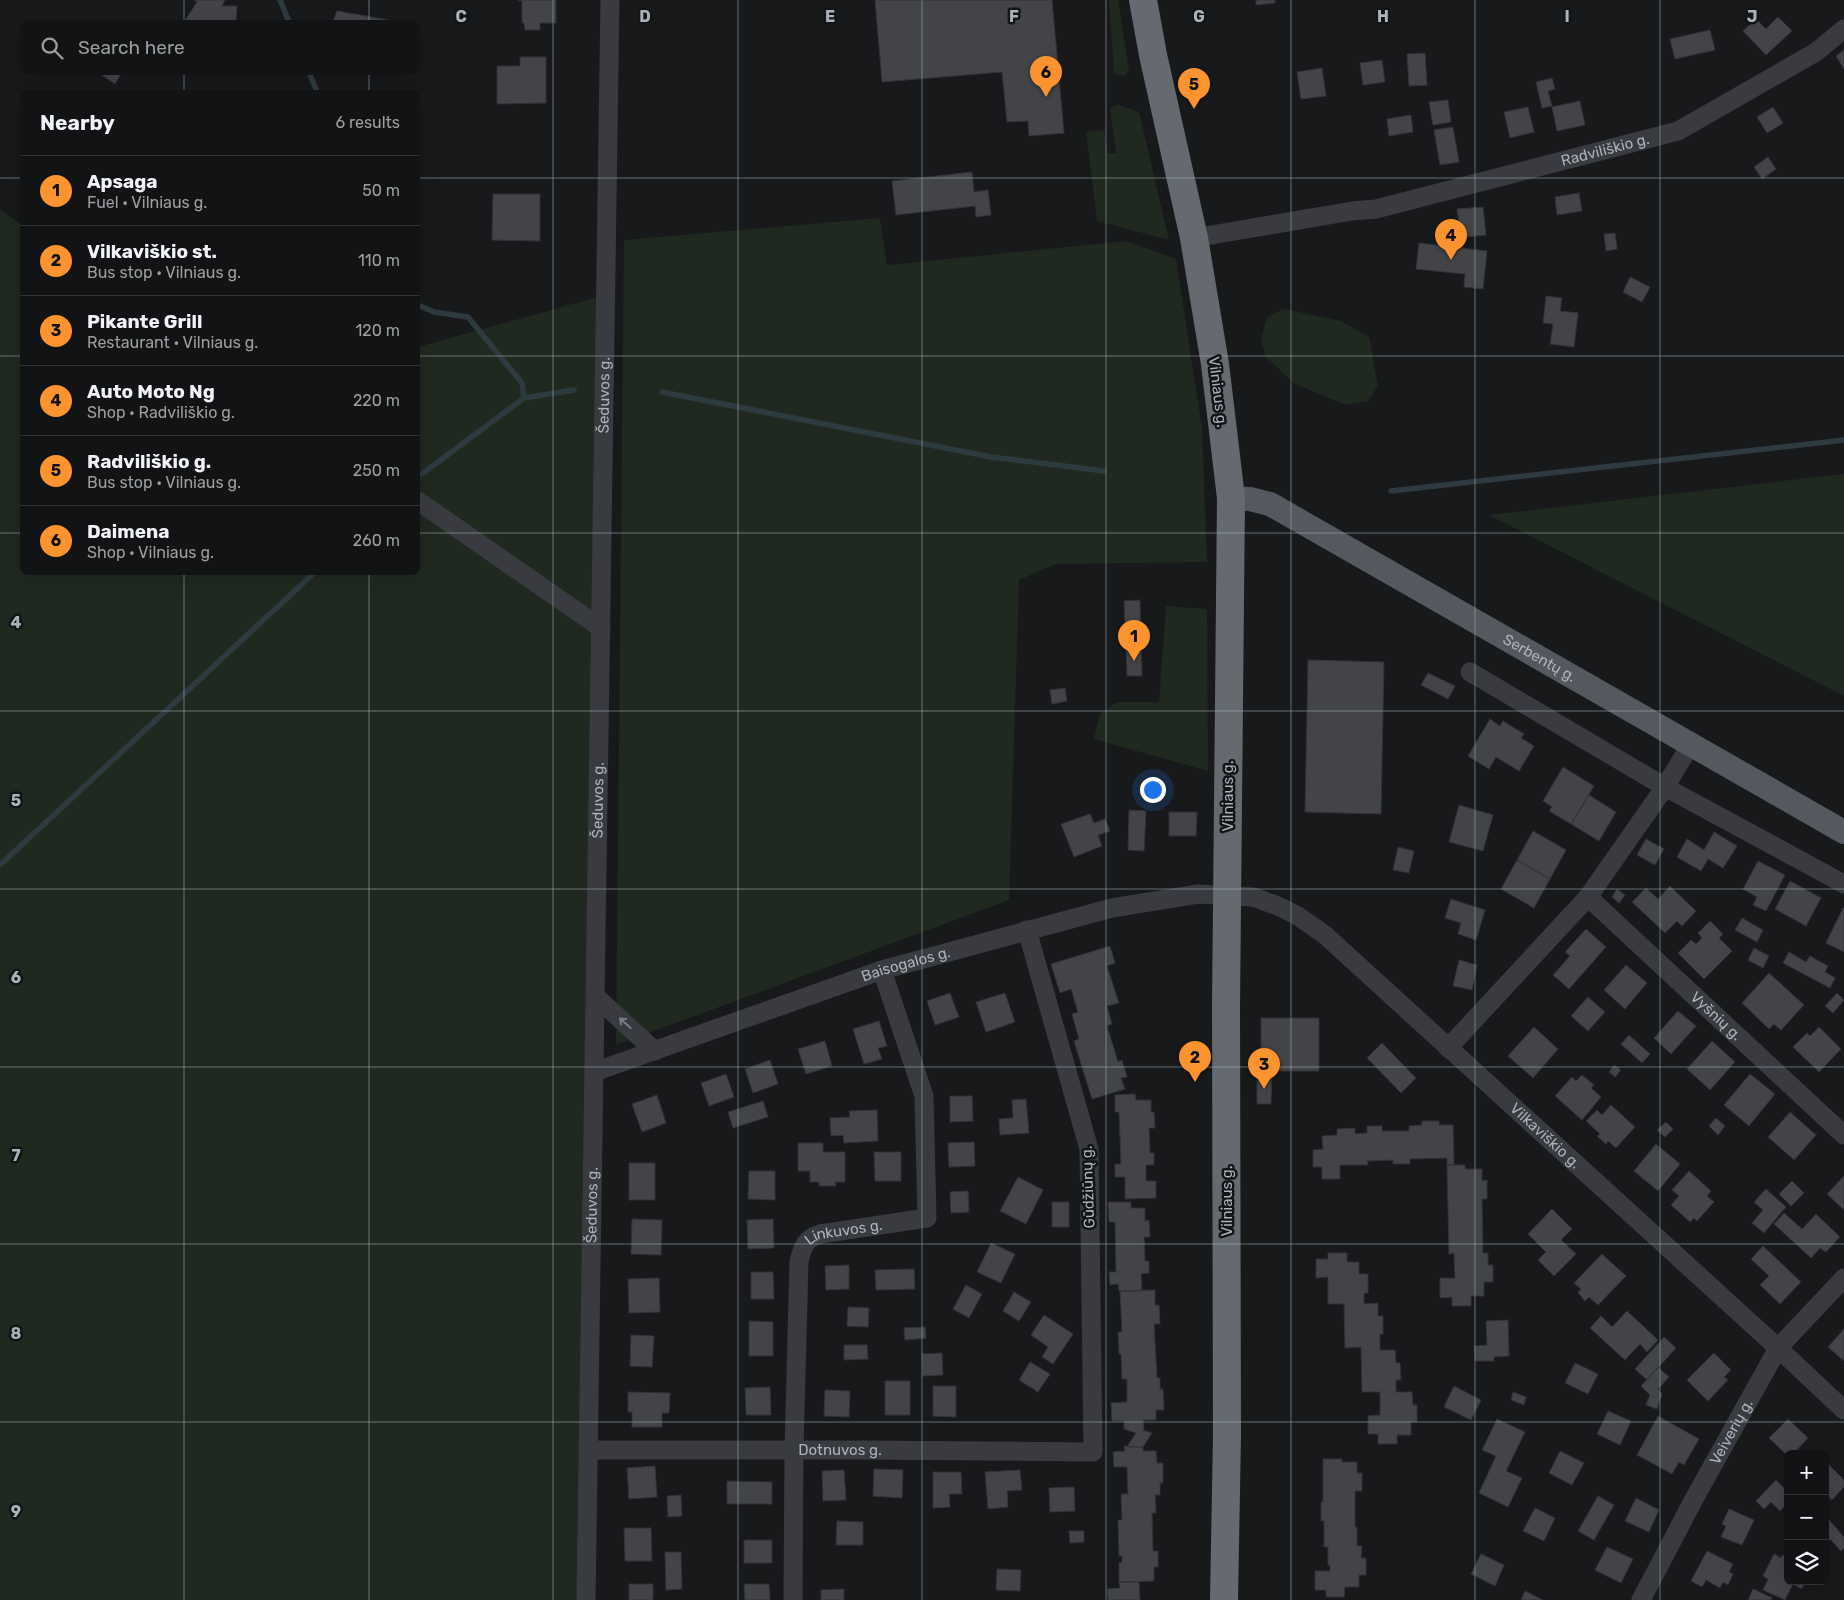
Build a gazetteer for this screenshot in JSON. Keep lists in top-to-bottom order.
{
  "streets": {
    "highway": ["Vilniaus g."],
    "main road": ["Serbentų g."],
    "street": [
      "Radviliškio g.",
      "Šeduvos g.",
      "Baisogalos g.",
      "Vyšnių g.",
      "Vilkaviškio g.",
      "Gūdžiūnų g.",
      "Linkuvos g.",
      "Veiverių g.",
      "Dotnuvos g."
    ]
  },
  "crossings": [
    ["Radviliškio g.", "Vilniaus g."],
    ["Vilniaus g.", "Serbentų g."],
    ["Vilniaus g.", "Baisogalos g."],
    ["Vilniaus g.", "Vilkaviškio g."],
    ["Šeduvos g.", "Baisogalos g."],
    ["Šeduvos g.", "Dotnuvos g."],
    ["Baisogalos g.", "Vilkaviškio g."],
    ["Baisogalos g.", "Gūdžiūnų g."],
    ["Baisogalos g.", "Linkuvos g."],
    ["Vilkaviškio g.", "Veiverių g."],
    ["Gūdžiūnų g.", "Dotnuvos g."],
    ["Linkuvos g.", "Dotnuvos g."]
  ],
  "page": {
    "search": "Search here",
    "pins": [
      "6",
      "5",
      "4",
      "1",
      "2",
      "3"
    ],
    "heading": ["Nearby", "6 results"],
    "list": [
      {
        "mark": "1",
        "name": "Apsaga",
        "note": "Fuel · Vilniaus g.",
        "value": "50 m"
      },
      {
        "mark": "2",
        "name": "Vilkaviškio st.",
        "note": "Bus stop · Vilniaus g.",
        "value": "110 m"
      },
      {
        "mark": "3",
        "name": "Pikante Grill",
        "note": "Restaurant · Vilniaus g.",
        "value": "120 m"
      },
      {
        "mark": "4",
        "name": "Auto Moto Ng",
        "note": "Shop · Radviliškio g.",
        "value": "220 m"
      },
      {
        "mark": "5",
        "name": "Radviliškio g.",
        "note": "Bus stop · Vilniaus g.",
        "value": "250 m"
      },
      {
        "mark": "6",
        "name": "Daimena",
        "note": "Shop · Vilniaus g.",
        "value": "260 m"
      }
    ],
    "map_buttons": ["+", "−"]
  },
  "grid": {
    "columns": [
      "C",
      "D",
      "E",
      "F",
      "G",
      "H",
      "I",
      "J"
    ],
    "rows": [
      "4",
      "5",
      "6",
      "7",
      "8",
      "9"
    ]
  }
}
